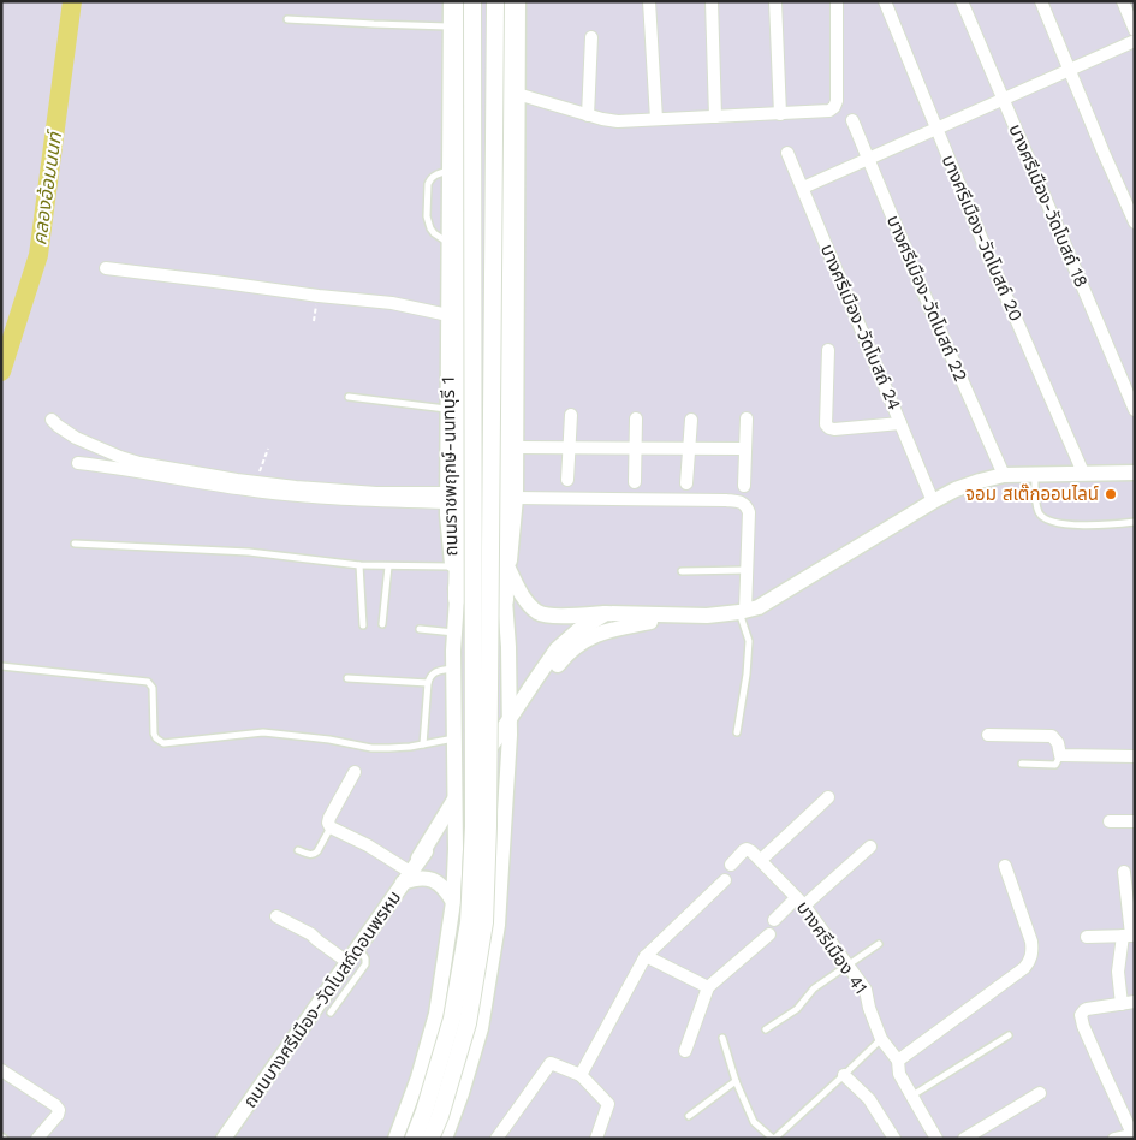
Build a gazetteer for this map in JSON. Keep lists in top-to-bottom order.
{
  "streets": {
    "main road": ["ถนนราชพฤกษ์-นนทบุรี 1"],
    "street": [
      "บางศรีเมือง-วัดโบสถ์ 18",
      "บางศรีเมือง-วัดโบสถ์ 20",
      "บางศรีเมือง-วัดโบสถ์ 22",
      "บางศรีเมือง-วัดโบสถ์ 24",
      "บางศรีเมือง 41",
      "ถนนบางศรีเมือง-วัดโบสถ์ดอนพรหม"
    ]
  },
  "crossings": [
    ["บางศรีเมือง-วัดโบสถ์ 20", "ถนนบางศรีเมือง-วัดโบสถ์ดอนพรหม"],
    ["บางศรีเมือง-วัดโบสถ์ 22", "ถนนบางศรีเมือง-วัดโบสถ์ดอนพรหม"],
    ["บางศรีเมือง-วัดโบสถ์ 24", "ถนนบางศรีเมือง-วัดโบสถ์ดอนพรหม"],
    ["ถนนราชพฤกษ์-นนทบุรี 1", "ถนนบางศรีเมือง-วัดโบสถ์ดอนพรหม"]
  ],
  "water": ["คลองอ้อมนนท์"],
  "places": ["จอม สเต๊กออนไลน์"]
}
